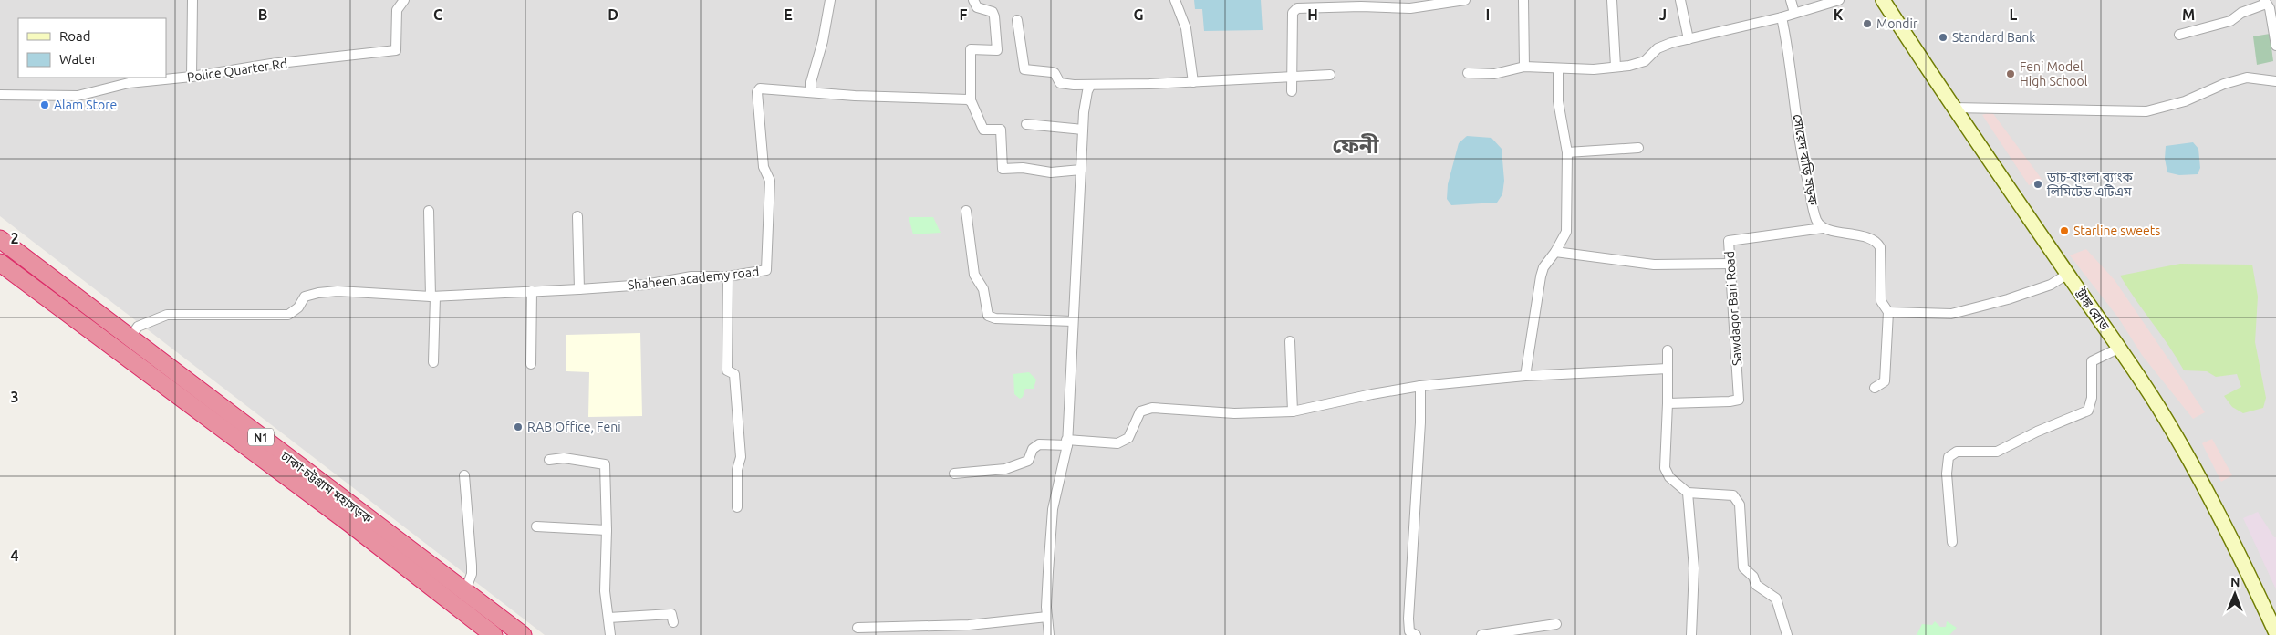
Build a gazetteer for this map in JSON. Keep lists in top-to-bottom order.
{
  "streets": {
    "highway": ["N1", "ঢাকা-চট্টগ্রাম মহাসড়ক"],
    "main road": ["ট্রাঙ্ক রোড"],
    "street": [
      "Police Quarter Rd",
      "সোয়েদ বাড়ি সড়ক",
      "Shaheen academy road",
      "Sawdagor Bari Road"
    ]
  },
  "crossings": [
    ["সোয়েদ বাড়ি সড়ক", "Sawdagor Bari Road"],
    ["Shaheen academy road", "ঢাকা-চট্টগ্রাম মহাসড়ক"]
  ],
  "districts": ["ফেনী"],
  "places": [
    "Mondir",
    "Standard Bank",
    "Feni Model High School",
    "Alam Store",
    "ডাচ-বাংলা ব্যাংক লিমিটেড এটিএম",
    "Starline sweets",
    "RAB Office, Feni"
  ],
  "legend": ["Road", "Water"],
  "north": "top",
  "grid": {
    "columns": [
      "B",
      "C",
      "D",
      "E",
      "F",
      "G",
      "H",
      "I",
      "J",
      "K",
      "L",
      "M"
    ],
    "rows": ["2", "3", "4"]
  }
}
